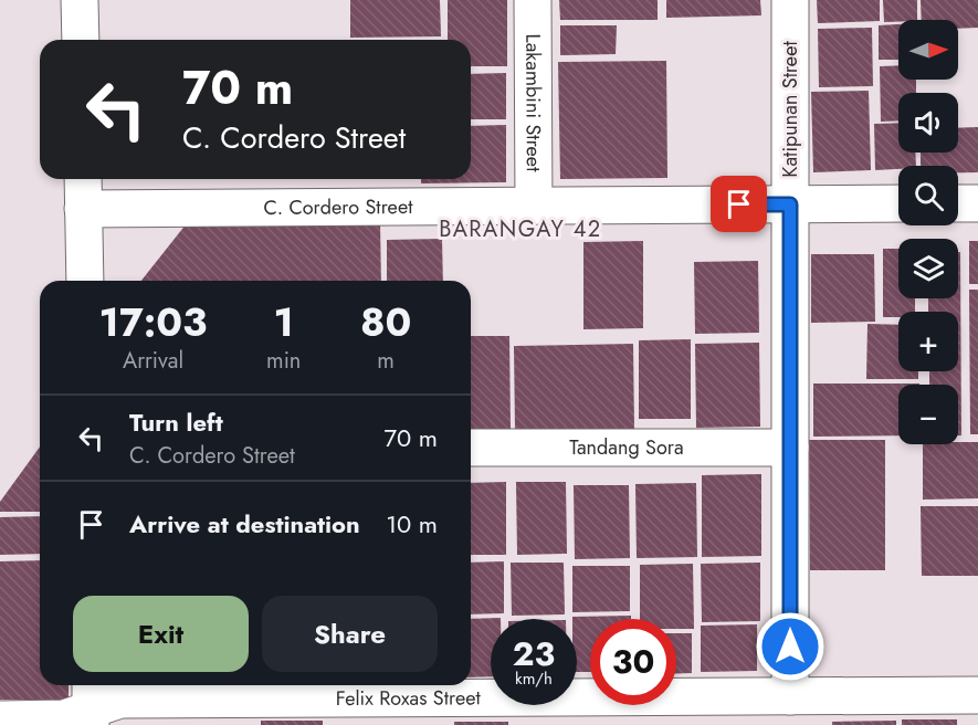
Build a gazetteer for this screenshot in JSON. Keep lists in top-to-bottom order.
{
  "streets": {
    "street": [
      "Lakambini Street",
      "Katipunan Street",
      "C. Cordero Street",
      "Tandang Sora",
      "Felix Roxas Street"
    ]
  },
  "crossings": [
    ["Lakambini Street", "C. Cordero Street"],
    ["Katipunan Street", "C. Cordero Street"],
    ["Katipunan Street", "Tandang Sora"],
    ["Katipunan Street", "Felix Roxas Street"]
  ],
  "districts": ["BARANGAY 42"],
  "north": "right",
  "page": {
    "map_buttons": ["+", "−"],
    "turn": ["70 m", "C. Cordero Street"],
    "eta": [
      "17:03",
      "Arrival",
      "1",
      "min",
      "80",
      "m"
    ],
    "list": [
      {
        "name": "Turn left",
        "note": "C. Cordero Street",
        "value": "70 m"
      },
      {
        "name": "Arrive at destination",
        "value": "10 m"
      }
    ],
    "buttons": ["Exit", "Share"],
    "speed": "23 km/h",
    "limit": "30"
  }
}
